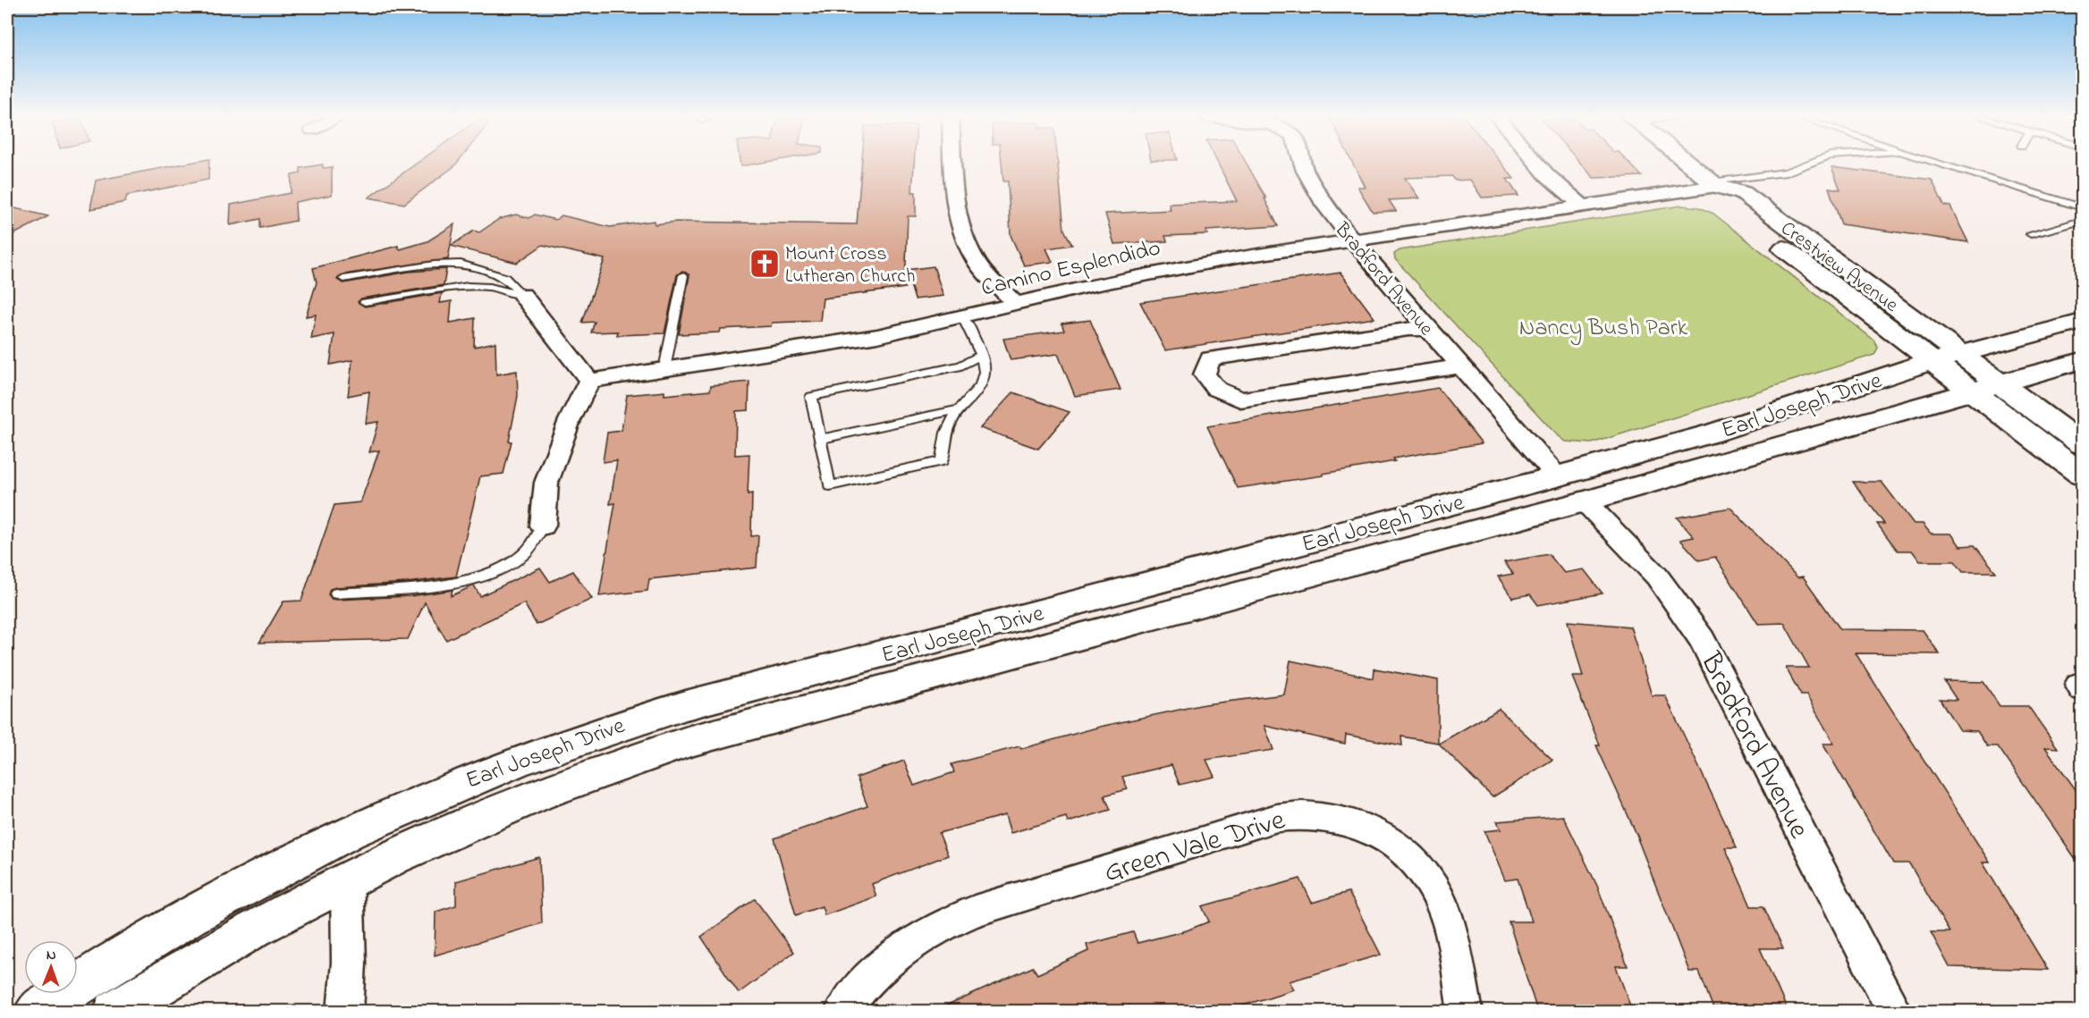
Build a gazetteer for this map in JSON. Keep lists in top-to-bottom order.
{
  "streets": {
    "main road": ["Crestview Avenue", "Earl Joseph Drive"],
    "street": ["Camino Esplendido", "Bradford Avenue", "Green Vale Drive"]
  },
  "crossings": [
    ["Crestview Avenue", "Camino Esplendido"],
    ["Crestview Avenue", "Earl Joseph Drive"],
    ["Camino Esplendido", "Bradford Avenue"],
    ["Bradford Avenue", "Earl Joseph Drive"]
  ],
  "parks": ["Nancy Bush Park"],
  "places": {
    "church": ["Mount Cross Lutheran Church"]
  },
  "north": "top"
}
